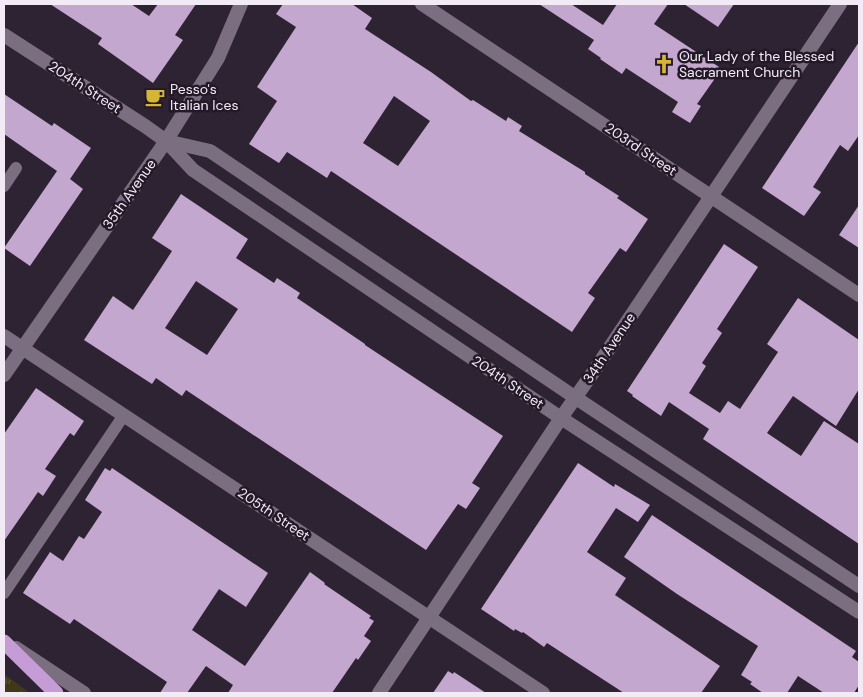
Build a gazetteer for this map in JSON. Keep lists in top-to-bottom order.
{
  "streets": {
    "street": [
      "204th Street",
      "203rd Street",
      "35th Avenue",
      "34th Avenue",
      "205th Street"
    ]
  },
  "crossings": [
    ["204th Street", "35th Avenue"],
    ["204th Street", "34th Avenue"],
    ["203rd Street", "34th Avenue"],
    ["35th Avenue", "205th Street"],
    ["34th Avenue", "205th Street"]
  ],
  "places": {
    "church": ["Our Lady of the Blessed Sacrament Church"],
    "cafe": ["Pesso's Italian Ices"]
  }
}
